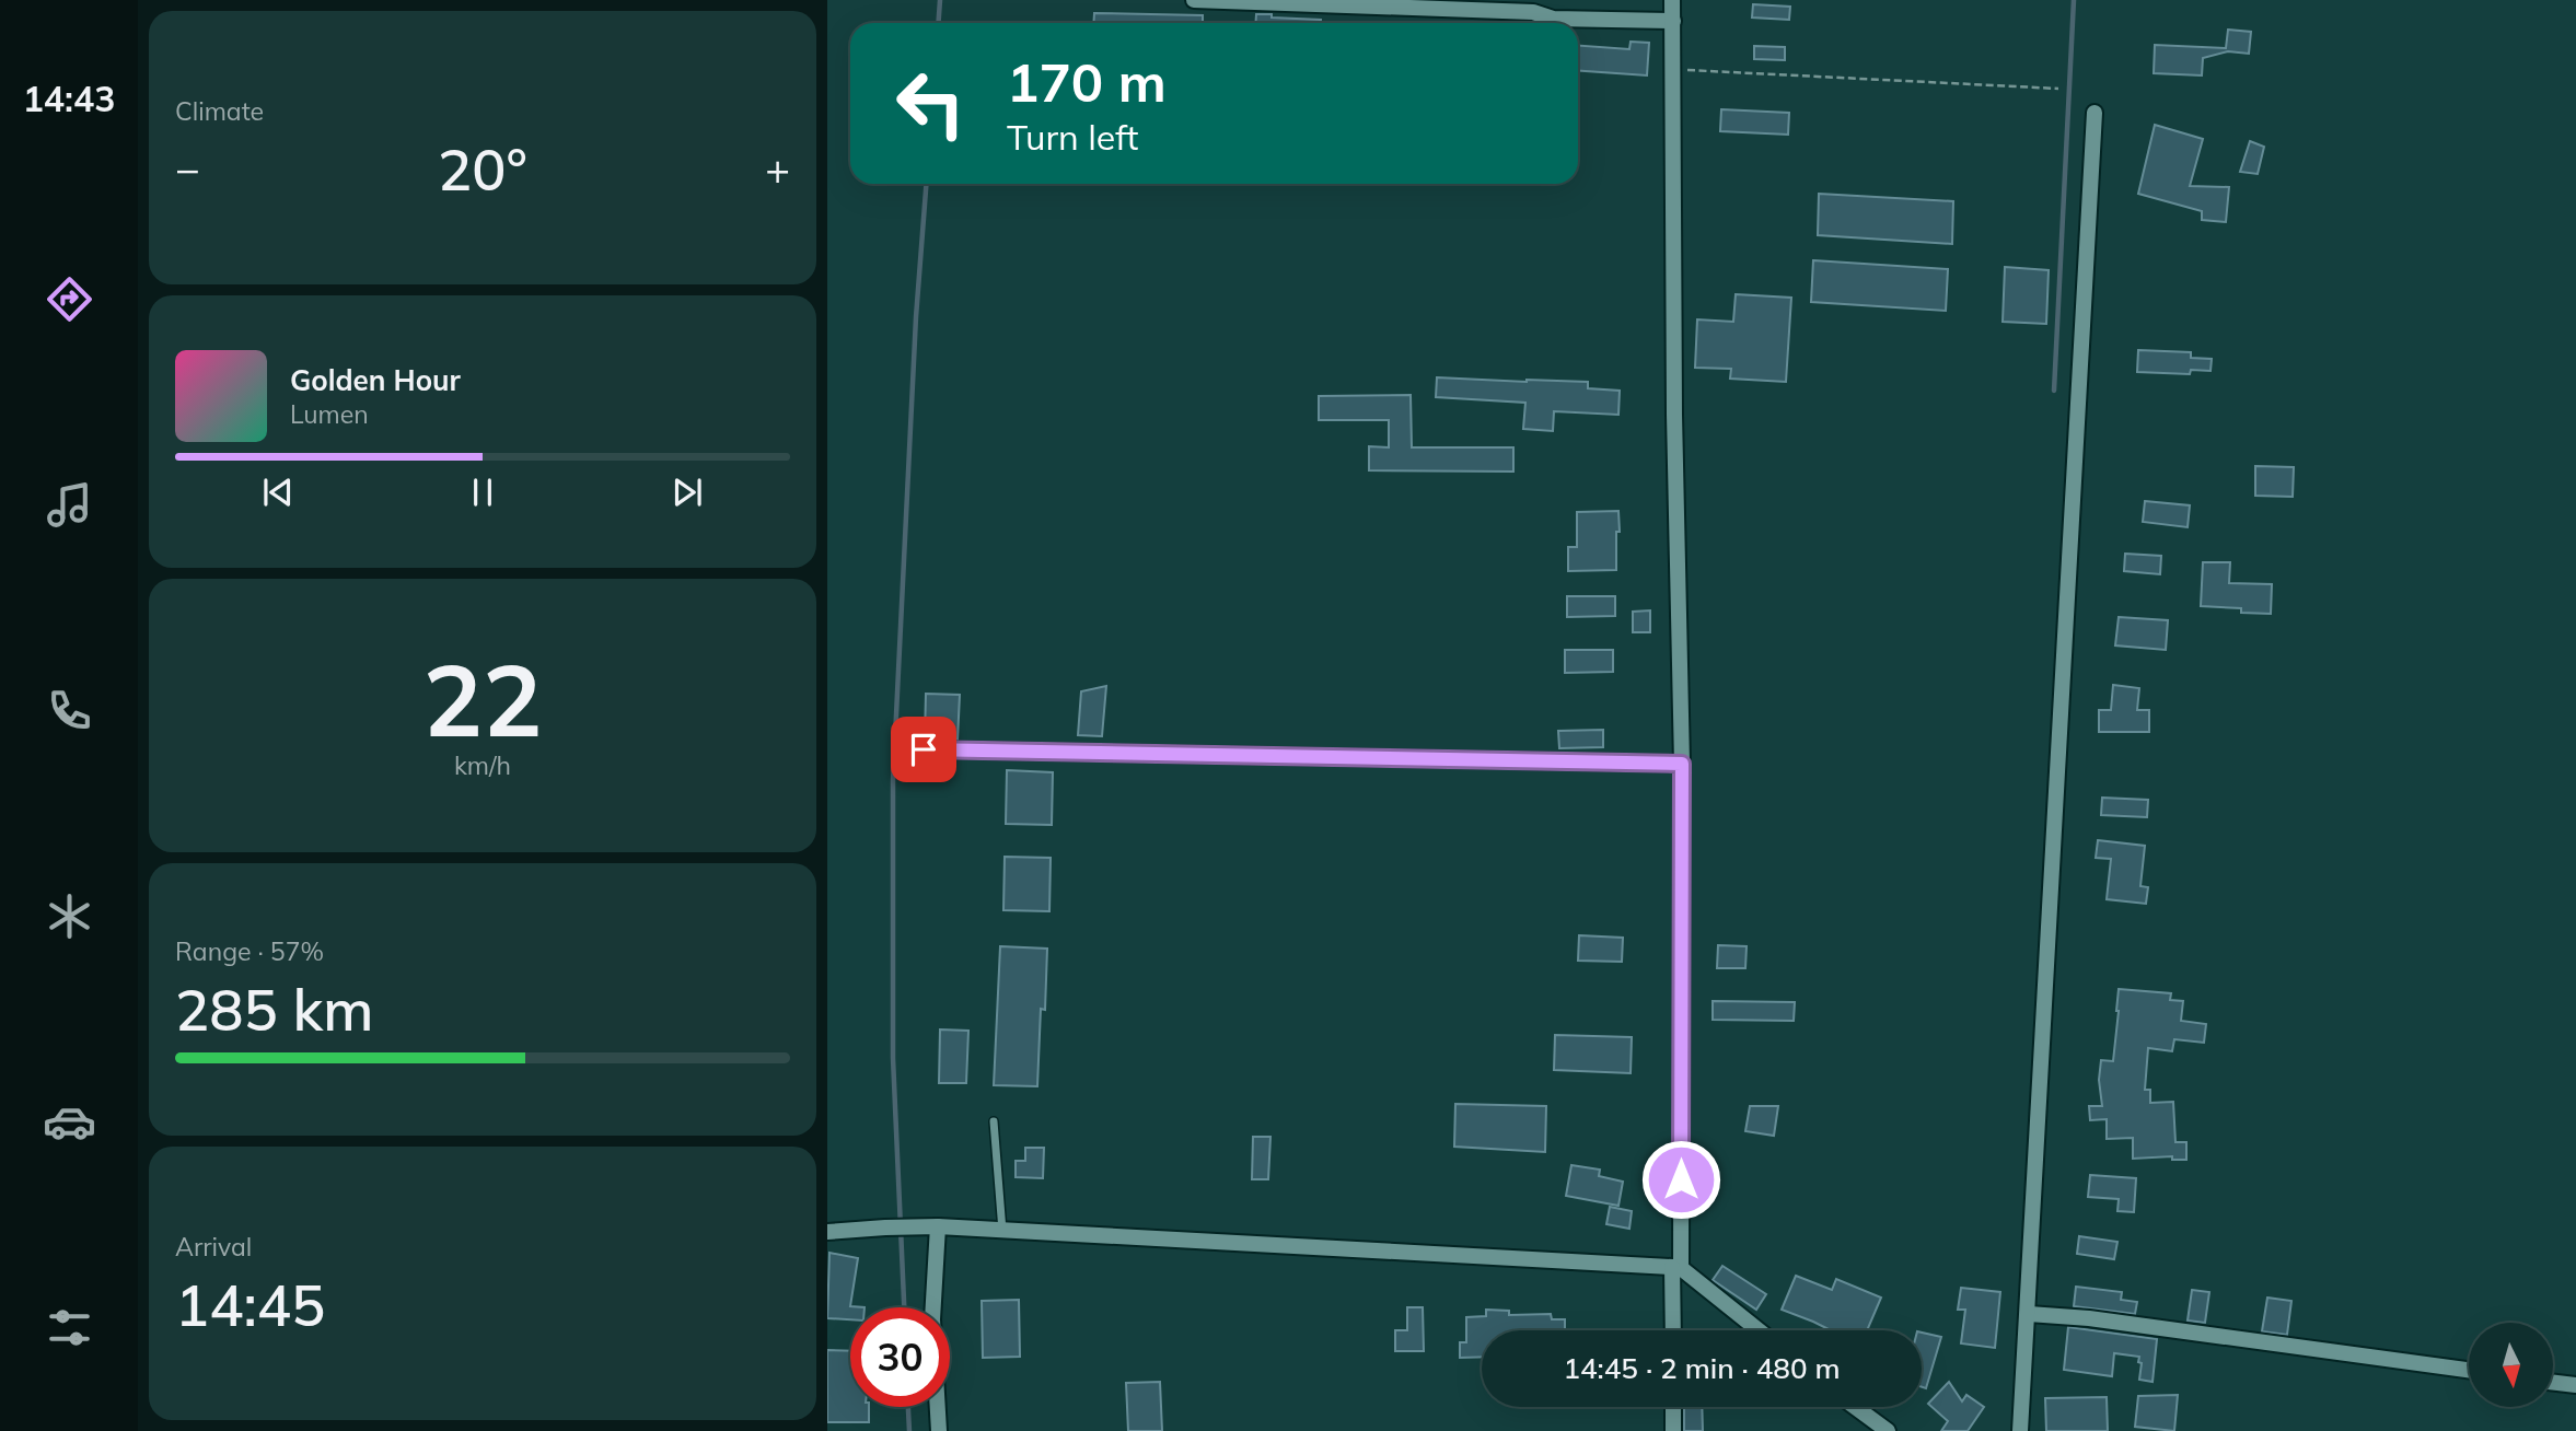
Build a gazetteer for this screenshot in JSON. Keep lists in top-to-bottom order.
{
  "north": "bottom",
  "page": {
    "tabs": "14:43",
    "tile": [
      "Climate",
      ["22", "km/h"],
      ["Range · 57%", "285 km"],
      ["Arrival", "14:45"]
    ],
    "turn": ["170 m", "Turn left"],
    "heat": ["−", "20°", "+"],
    "song": ["Golden Hour", "Lumen"],
    "limit": "30",
    "trip": "14:45 · 2 min · 480 m"
  }
}
